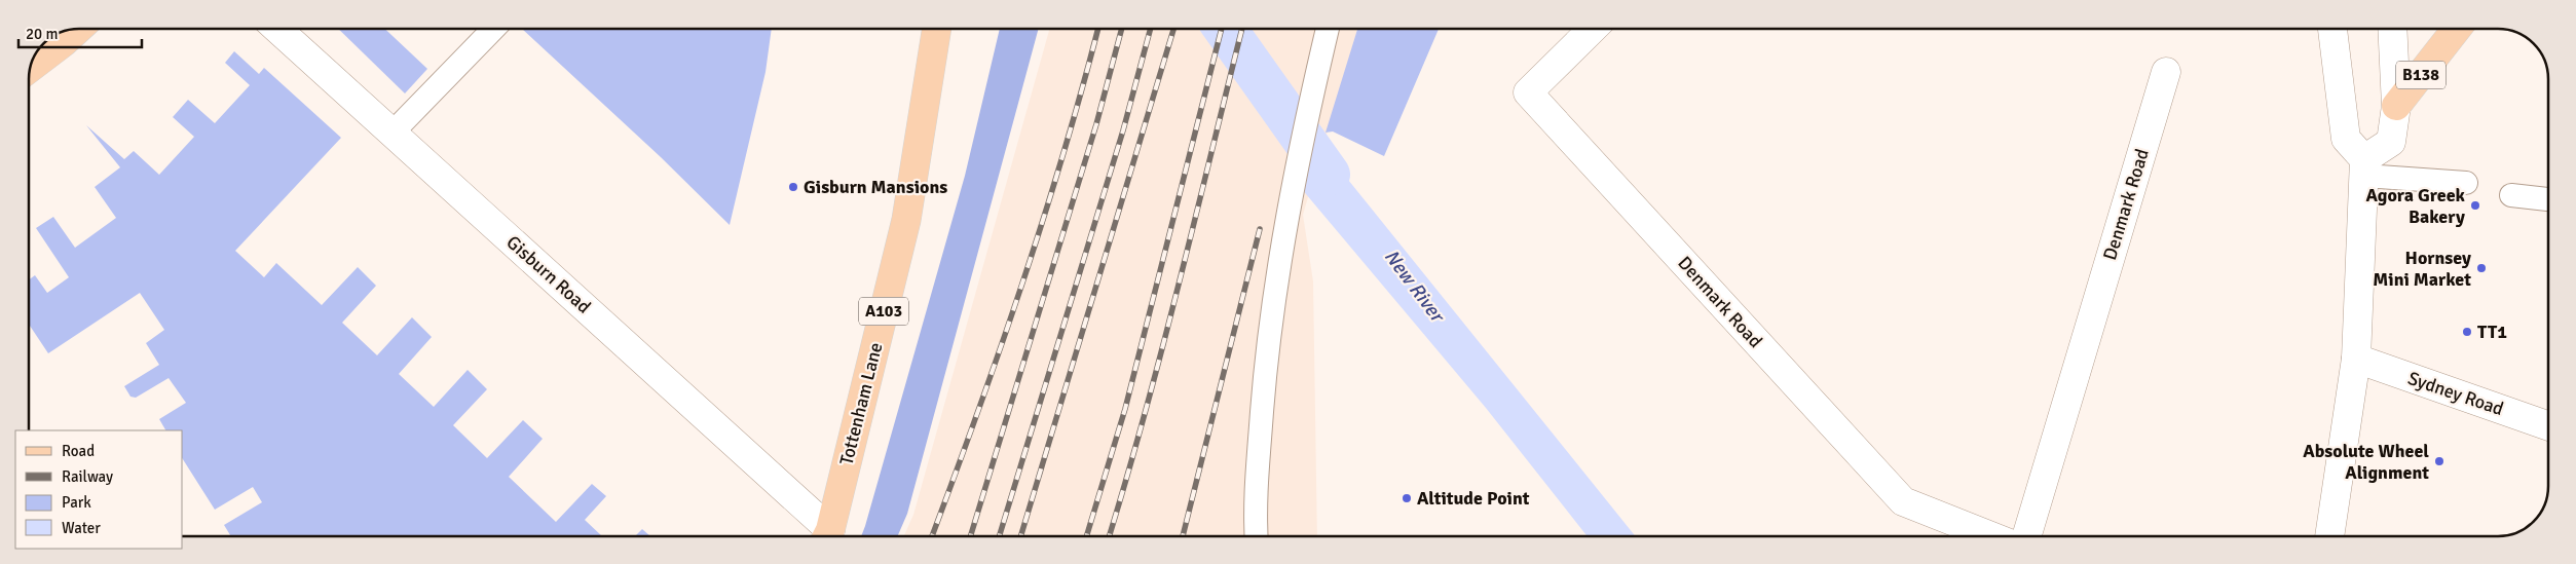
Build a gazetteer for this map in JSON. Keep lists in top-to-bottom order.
{
  "streets": {
    "main road": ["B138", "A103", "Tottenham Lane"],
    "street": ["Denmark Road", "Gisburn Road", "Sydney Road"]
  },
  "water": ["New River"],
  "places": [
    "Gisburn Mansions",
    "Agora Greek Bakery",
    "Hornsey Mini Market",
    "TT1",
    "Absolute Wheel Alignment",
    "Altitude Point"
  ],
  "legend": [
    "Road",
    "Railway",
    "Park",
    "Water"
  ],
  "scale_bar": "20 m"
}
